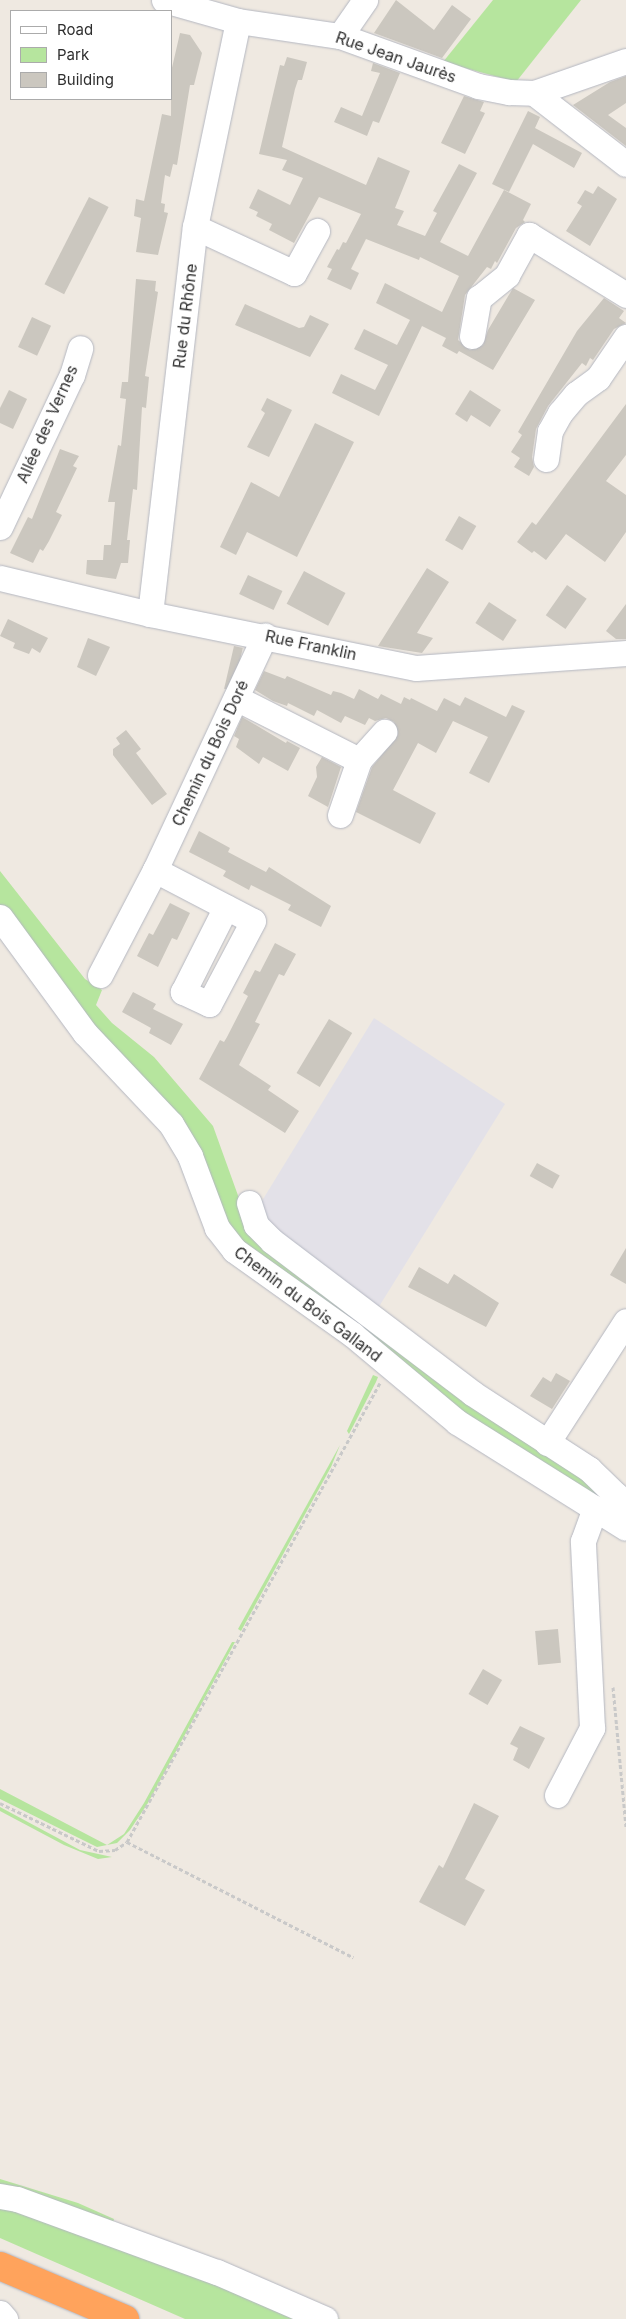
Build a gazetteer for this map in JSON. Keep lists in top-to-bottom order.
{
  "streets": {
    "street": [
      "Rue Jean Jaurès",
      "Rue du Rhône",
      "Allée des Vernes",
      "Rue Franklin",
      "Chemin du Bois Doré",
      "Chemin du Bois Galland"
    ]
  },
  "crossings": [
    ["Rue Jean Jaurès", "Rue du Rhône"],
    ["Rue du Rhône", "Rue Franklin"],
    ["Rue Franklin", "Chemin du Bois Doré"]
  ],
  "legend": ["Road", "Park", "Building"]
}
